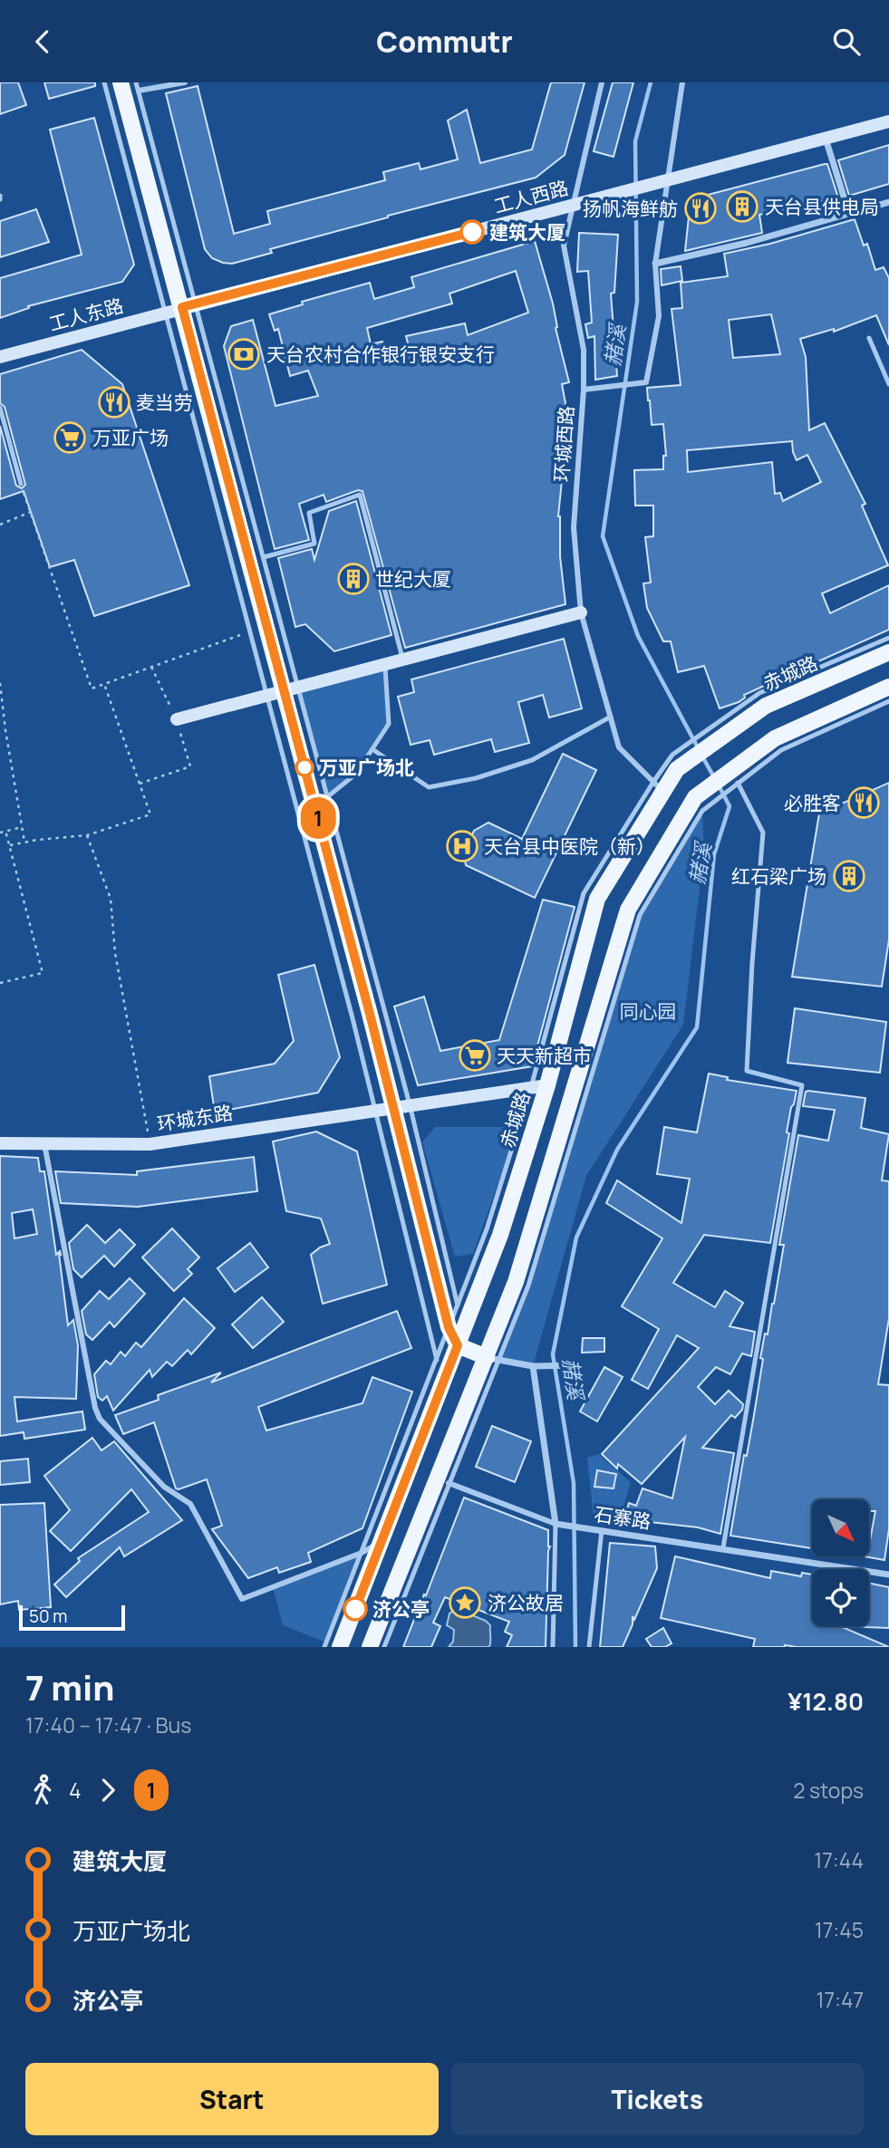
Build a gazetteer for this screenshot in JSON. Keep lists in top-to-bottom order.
{
  "streets": {
    "main road": [
      "工人西路",
      "工人东路",
      "赤城路",
      "环城东路"
    ],
    "street": ["环城西路", "石寨路"]
  },
  "crossings": [
    ["工人西路", "工人东路"],
    ["工人西路", "环城西路"],
    ["环城西路", "赤城路"],
    ["赤城路", "环城东路"]
  ],
  "water": ["赭溪"],
  "parks": ["同心园"],
  "places": {
    "building": ["天台县供电局", "世纪大厦", "红石梁广场"],
    "restaurant": ["扬帆海鲜舫", "麦当劳", "必胜客"],
    "other": ["建筑大厦", "万亚广场北", "济公亭"],
    "bank": ["天台农村合作银行银安支行"],
    "supermarket": ["万亚广场", "天天新超市"],
    "hospital": ["天台县中医院（新）"],
    "place": ["济公故居"]
  },
  "lines": ["bus line 1"],
  "scale_bar": "50 m",
  "north": "bottom right",
  "page": {
    "header": "Commutr",
    "on_map": "1",
    "scale": "50 m",
    "heading": ["7 min", "17:40 – 17:47 · Bus", "¥12.80"],
    "legs": ["4", "1", "2 stops"],
    "list": [
      {
        "name": "建筑大厦",
        "value": "17:44"
      },
      {
        "name": "万亚广场北",
        "value": "17:45"
      },
      {
        "name": "济公亭",
        "value": "17:47"
      }
    ],
    "buttons": ["Start", "Tickets"]
  }
}
